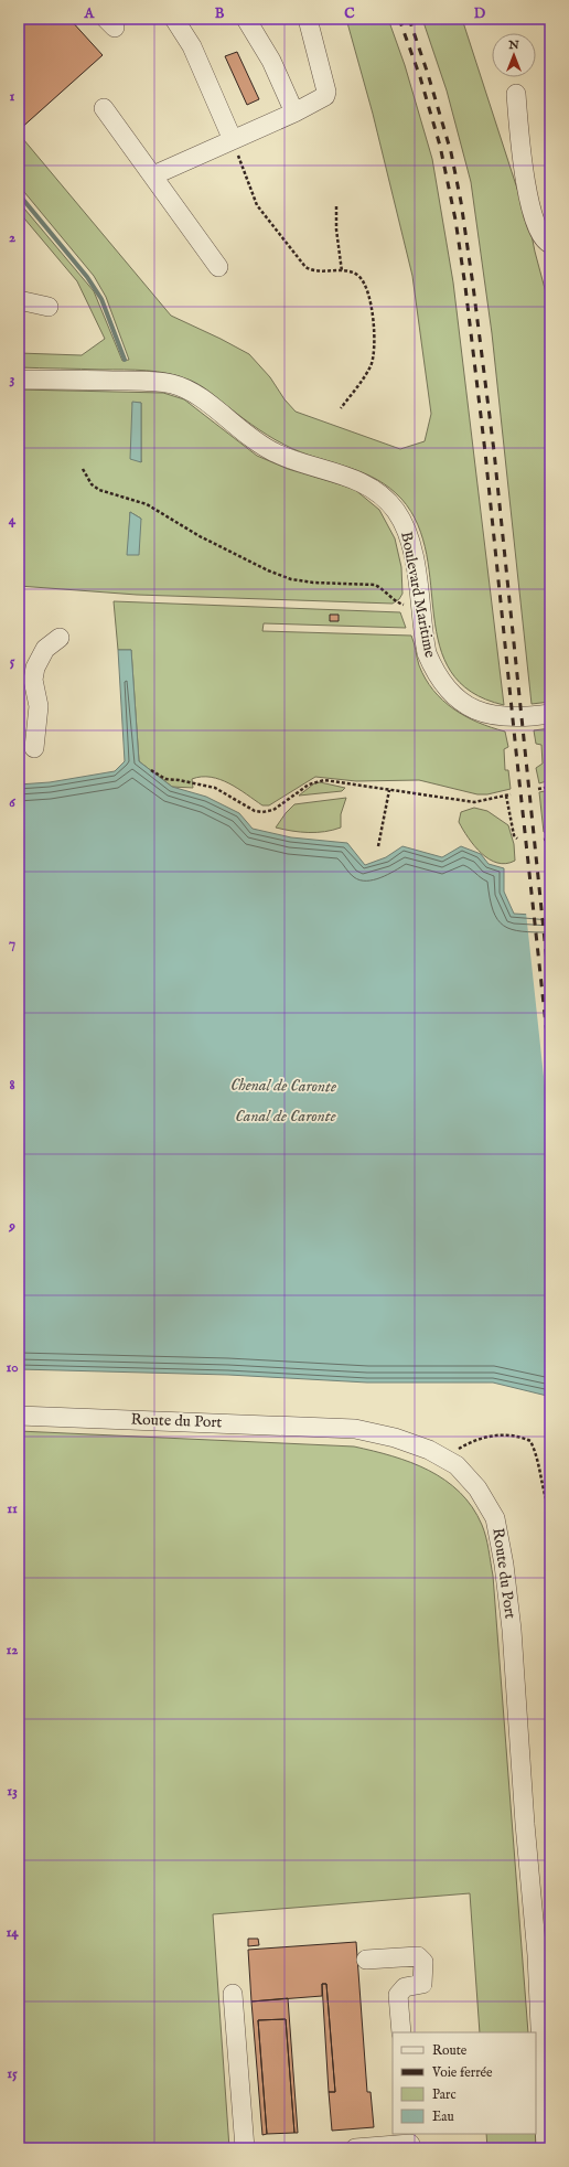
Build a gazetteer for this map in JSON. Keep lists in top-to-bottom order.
{
  "streets": {
    "street": ["Boulevard Maritime", "Route du Port"]
  },
  "water": ["Chenal de Caronte", "Canal de Caronte"],
  "legend": [
    "Route",
    "Voie ferrée",
    "Parc",
    "Eau"
  ],
  "north": "top",
  "grid": {
    "columns": [
      "A",
      "B",
      "C",
      "D"
    ],
    "rows": [
      "1",
      "2",
      "3",
      "4",
      "5",
      "6",
      "7",
      "8",
      "9",
      "10",
      "11",
      "12",
      "13",
      "14",
      "15"
    ]
  }
}
